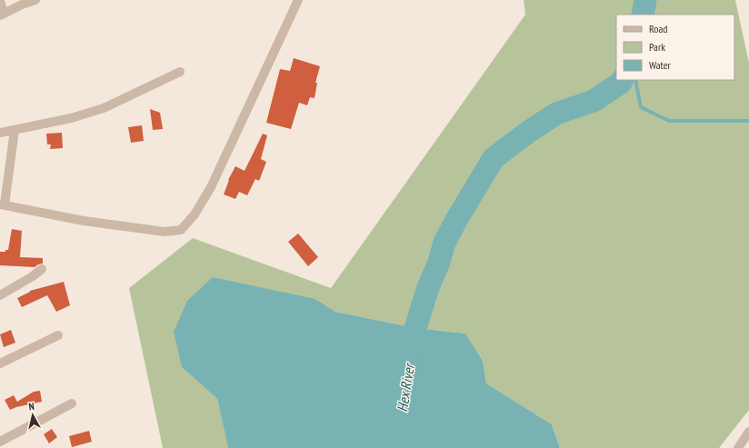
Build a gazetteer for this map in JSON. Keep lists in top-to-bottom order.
{
  "water": ["Hex River"],
  "legend": ["Road", "Park", "Water"],
  "north": "top"
}
